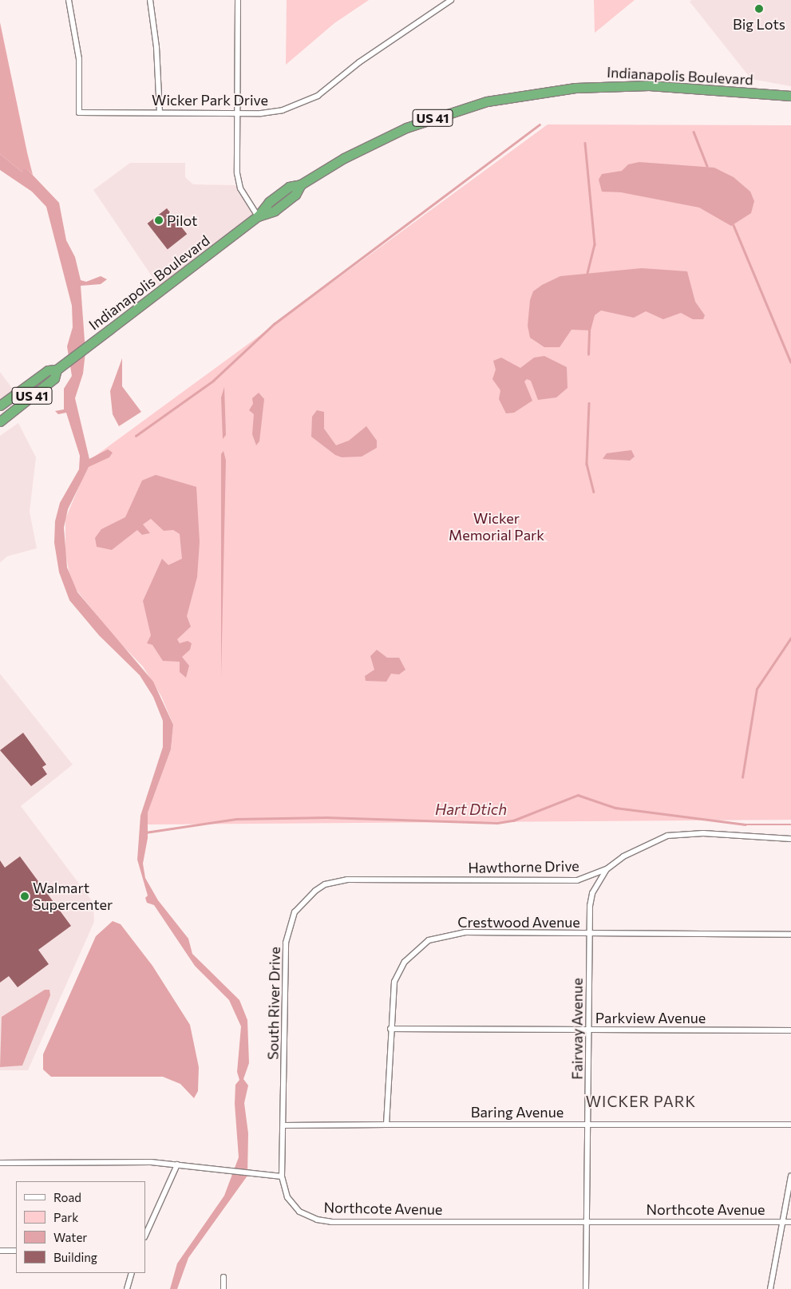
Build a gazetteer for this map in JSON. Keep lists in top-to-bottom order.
{
  "streets": {
    "highway": ["Indianapolis Boulevard", "US 41"],
    "street": [
      "Wicker Park Drive",
      "Hawthorne Drive",
      "Crestwood Avenue",
      "South River Drive",
      "Parkview Avenue",
      "Fairway Avenue",
      "Baring Avenue",
      "Northcote Avenue"
    ]
  },
  "crossings": [
    ["Hawthorne Drive", "South River Drive"],
    ["Hawthorne Drive", "Fairway Avenue"],
    ["Crestwood Avenue", "Parkview Avenue"],
    ["Crestwood Avenue", "Fairway Avenue"],
    ["Crestwood Avenue", "Baring Avenue"],
    ["South River Drive", "Northcote Avenue"],
    ["Parkview Avenue", "Fairway Avenue"],
    ["Fairway Avenue", "Baring Avenue"],
    ["Fairway Avenue", "Northcote Avenue"]
  ],
  "districts": ["WICKER PARK"],
  "water": ["Hart Dtich"],
  "parks": ["Wicker Memorial Park"],
  "places": ["Big Lots", "Pilot", "Walmart Supercenter"],
  "legend": [
    "Road",
    "Park",
    "Water",
    "Building"
  ]
}
